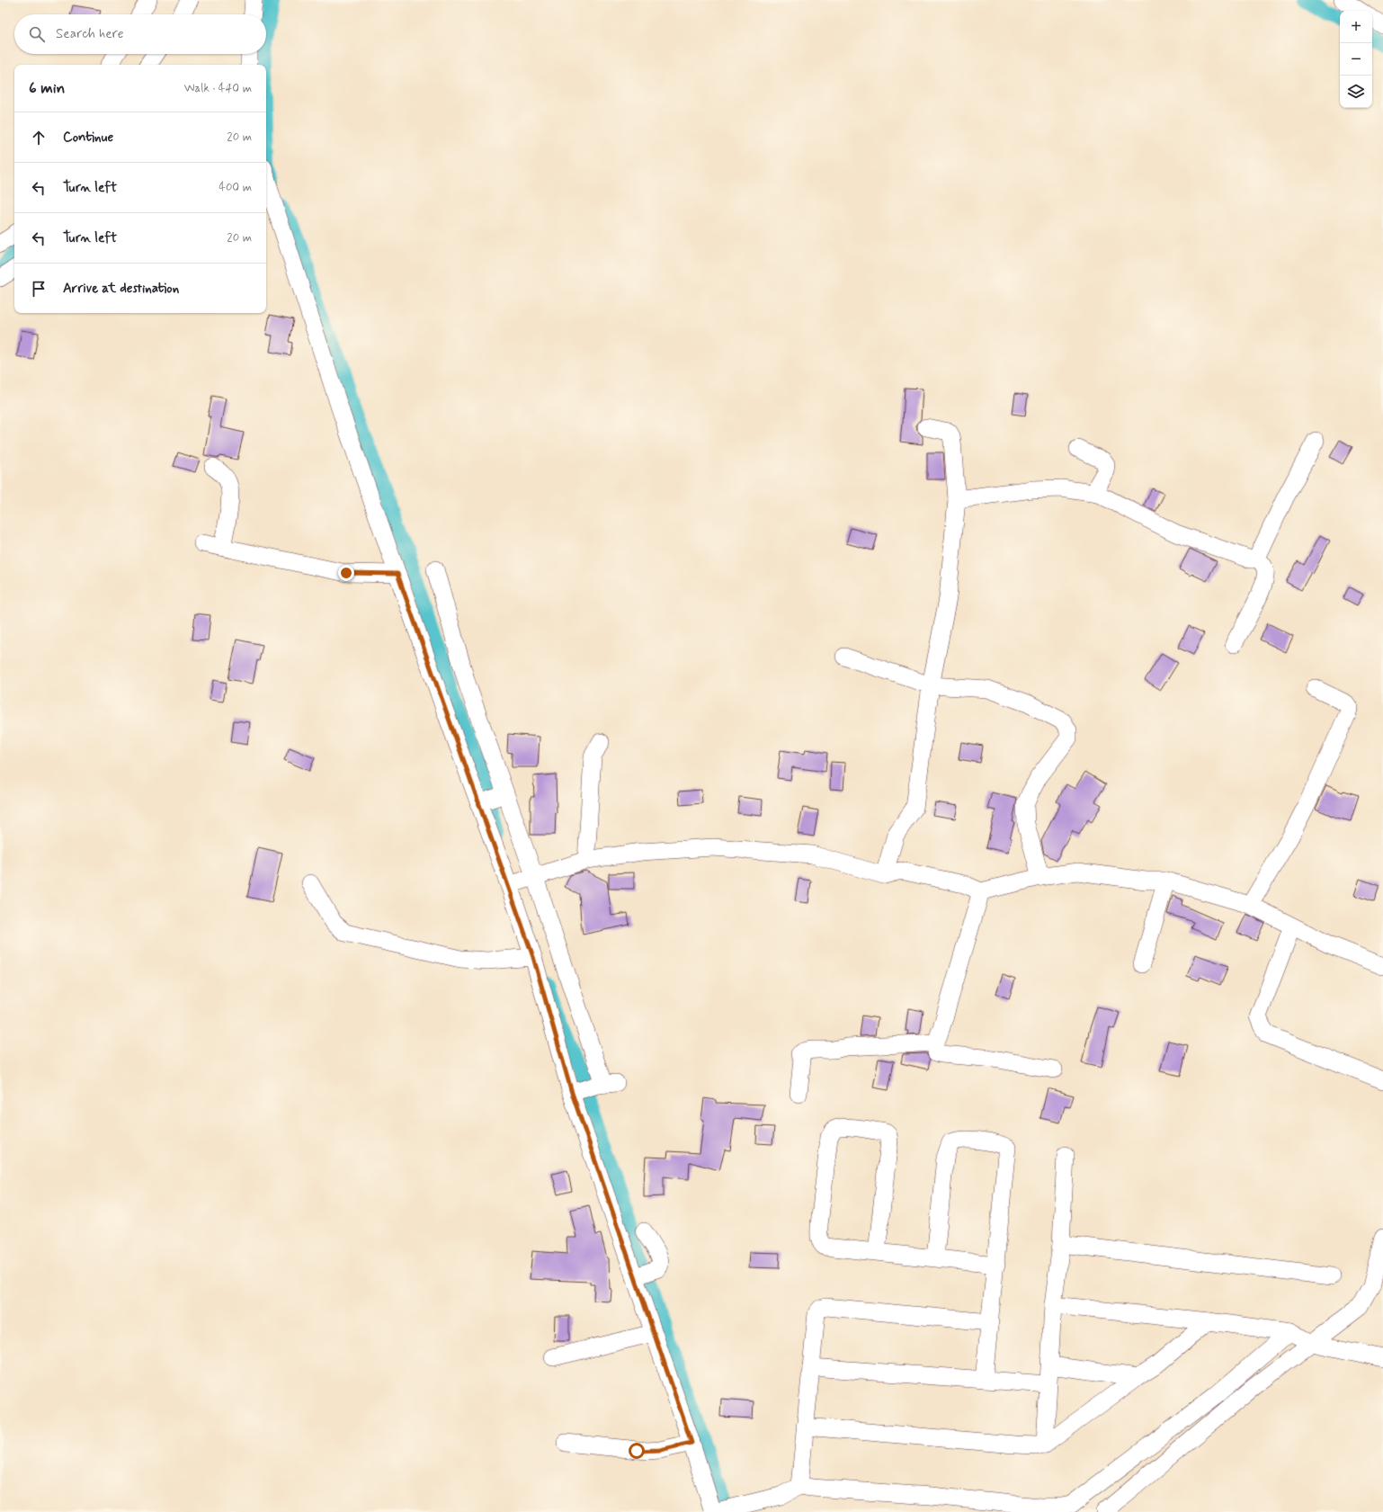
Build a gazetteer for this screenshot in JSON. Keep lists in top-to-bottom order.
{
  "page": {
    "map_buttons": ["+", "−"],
    "search": "Search here",
    "heading": ["6 min", "Walk · 440 m"],
    "list": [
      ["Continue", "20 m"],
      ["Turn left", "400 m"],
      ["Turn left", "20 m"],
      "Arrive at destination"
    ]
  }
}
